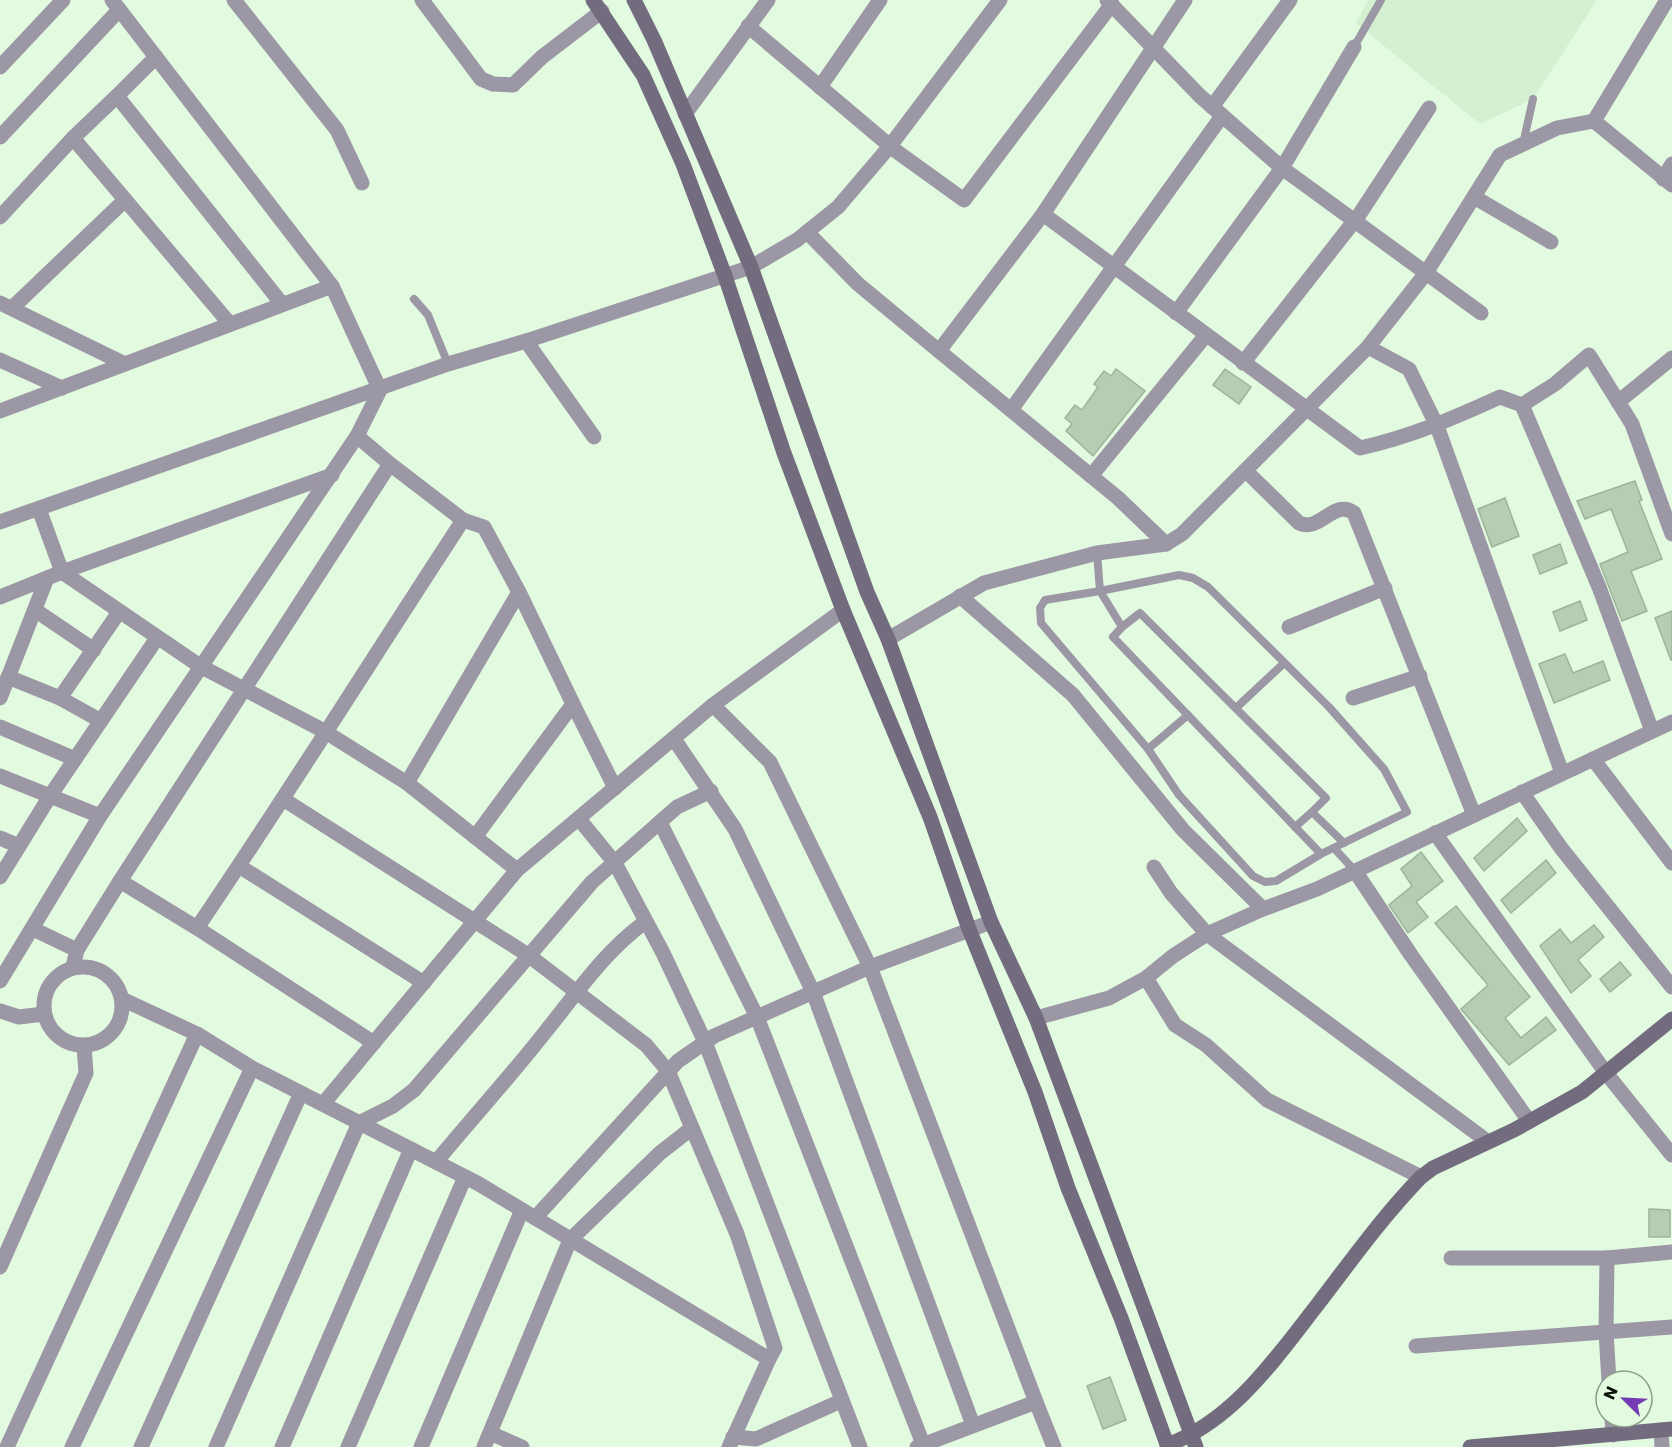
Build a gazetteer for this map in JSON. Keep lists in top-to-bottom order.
{
  "north": "top left"
}
